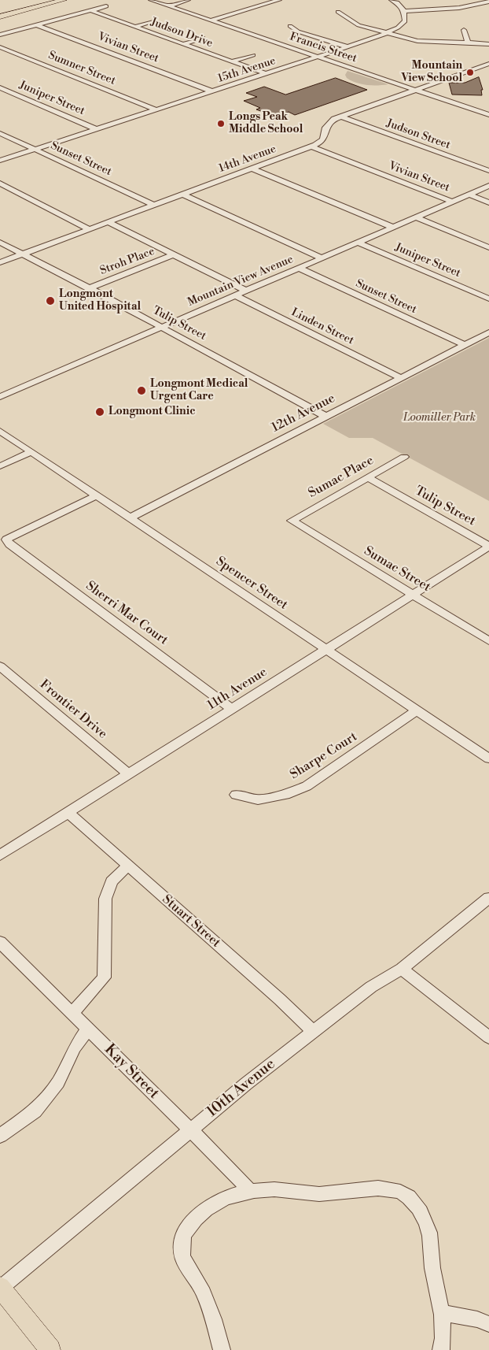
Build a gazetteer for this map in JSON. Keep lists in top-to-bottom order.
{
  "streets": {
    "street": [
      "Judson Drive",
      "Vivian Street",
      "Francis Street",
      "Sumner Street",
      "15th Avenue",
      "Juniper Street",
      "Judson Street",
      "Sunset Street",
      "14th Avenue",
      "Stroh Place",
      "Mountain View Avenue",
      "Tulip Street",
      "Linden Street",
      "12th Avenue",
      "Sumac Place",
      "Sumac Street",
      "Spencer Street",
      "Sherri Mar Court",
      "11th Avenue",
      "Frontier Drive",
      "Sharpe Court",
      "Stuart Street",
      "Kay Street",
      "10th Avenue"
    ]
  },
  "crossings": [
    ["Judson Drive", "15th Avenue"],
    ["Vivian Street", "15th Avenue"],
    ["Vivian Street", "14th Avenue"],
    ["Vivian Street", "Mountain View Avenue"],
    ["Francis Street", "15th Avenue"],
    ["Francis Street", "14th Avenue"],
    ["Sumner Street", "15th Avenue"],
    ["15th Avenue", "Juniper Street"],
    ["15th Avenue", "Sunset Street"],
    ["Juniper Street", "Mountain View Avenue"],
    ["Judson Street", "14th Avenue"],
    ["Sunset Street", "14th Avenue"],
    ["Sunset Street", "Mountain View Avenue"],
    ["Sunset Street", "12th Avenue"],
    ["14th Avenue", "Tulip Street"],
    ["Stroh Place", "Tulip Street"],
    ["Mountain View Avenue", "Tulip Street"],
    ["Mountain View Avenue", "Linden Street"],
    ["Tulip Street", "12th Avenue"],
    ["Tulip Street", "Sumac Place"],
    ["Tulip Street", "11th Avenue"],
    ["Linden Street", "12th Avenue"],
    ["12th Avenue", "Spencer Street"],
    ["Sumac Place", "Sumac Street"],
    ["Sumac Street", "11th Avenue"],
    ["Spencer Street", "Sherri Mar Court"],
    ["Spencer Street", "11th Avenue"],
    ["Spencer Street", "Sharpe Court"],
    ["Sherri Mar Court", "11th Avenue"],
    ["11th Avenue", "Frontier Drive"],
    ["11th Avenue", "Stuart Street"],
    ["Stuart Street", "10th Avenue"],
    ["Kay Street", "10th Avenue"]
  ],
  "parks": ["Loomiller Park"],
  "places": [
    "Mountain View School",
    "Longs Peak Middle School",
    "Longmont United Hospital",
    "Longmont Medical Urgent Care",
    "Longmont Clinic"
  ]
}
